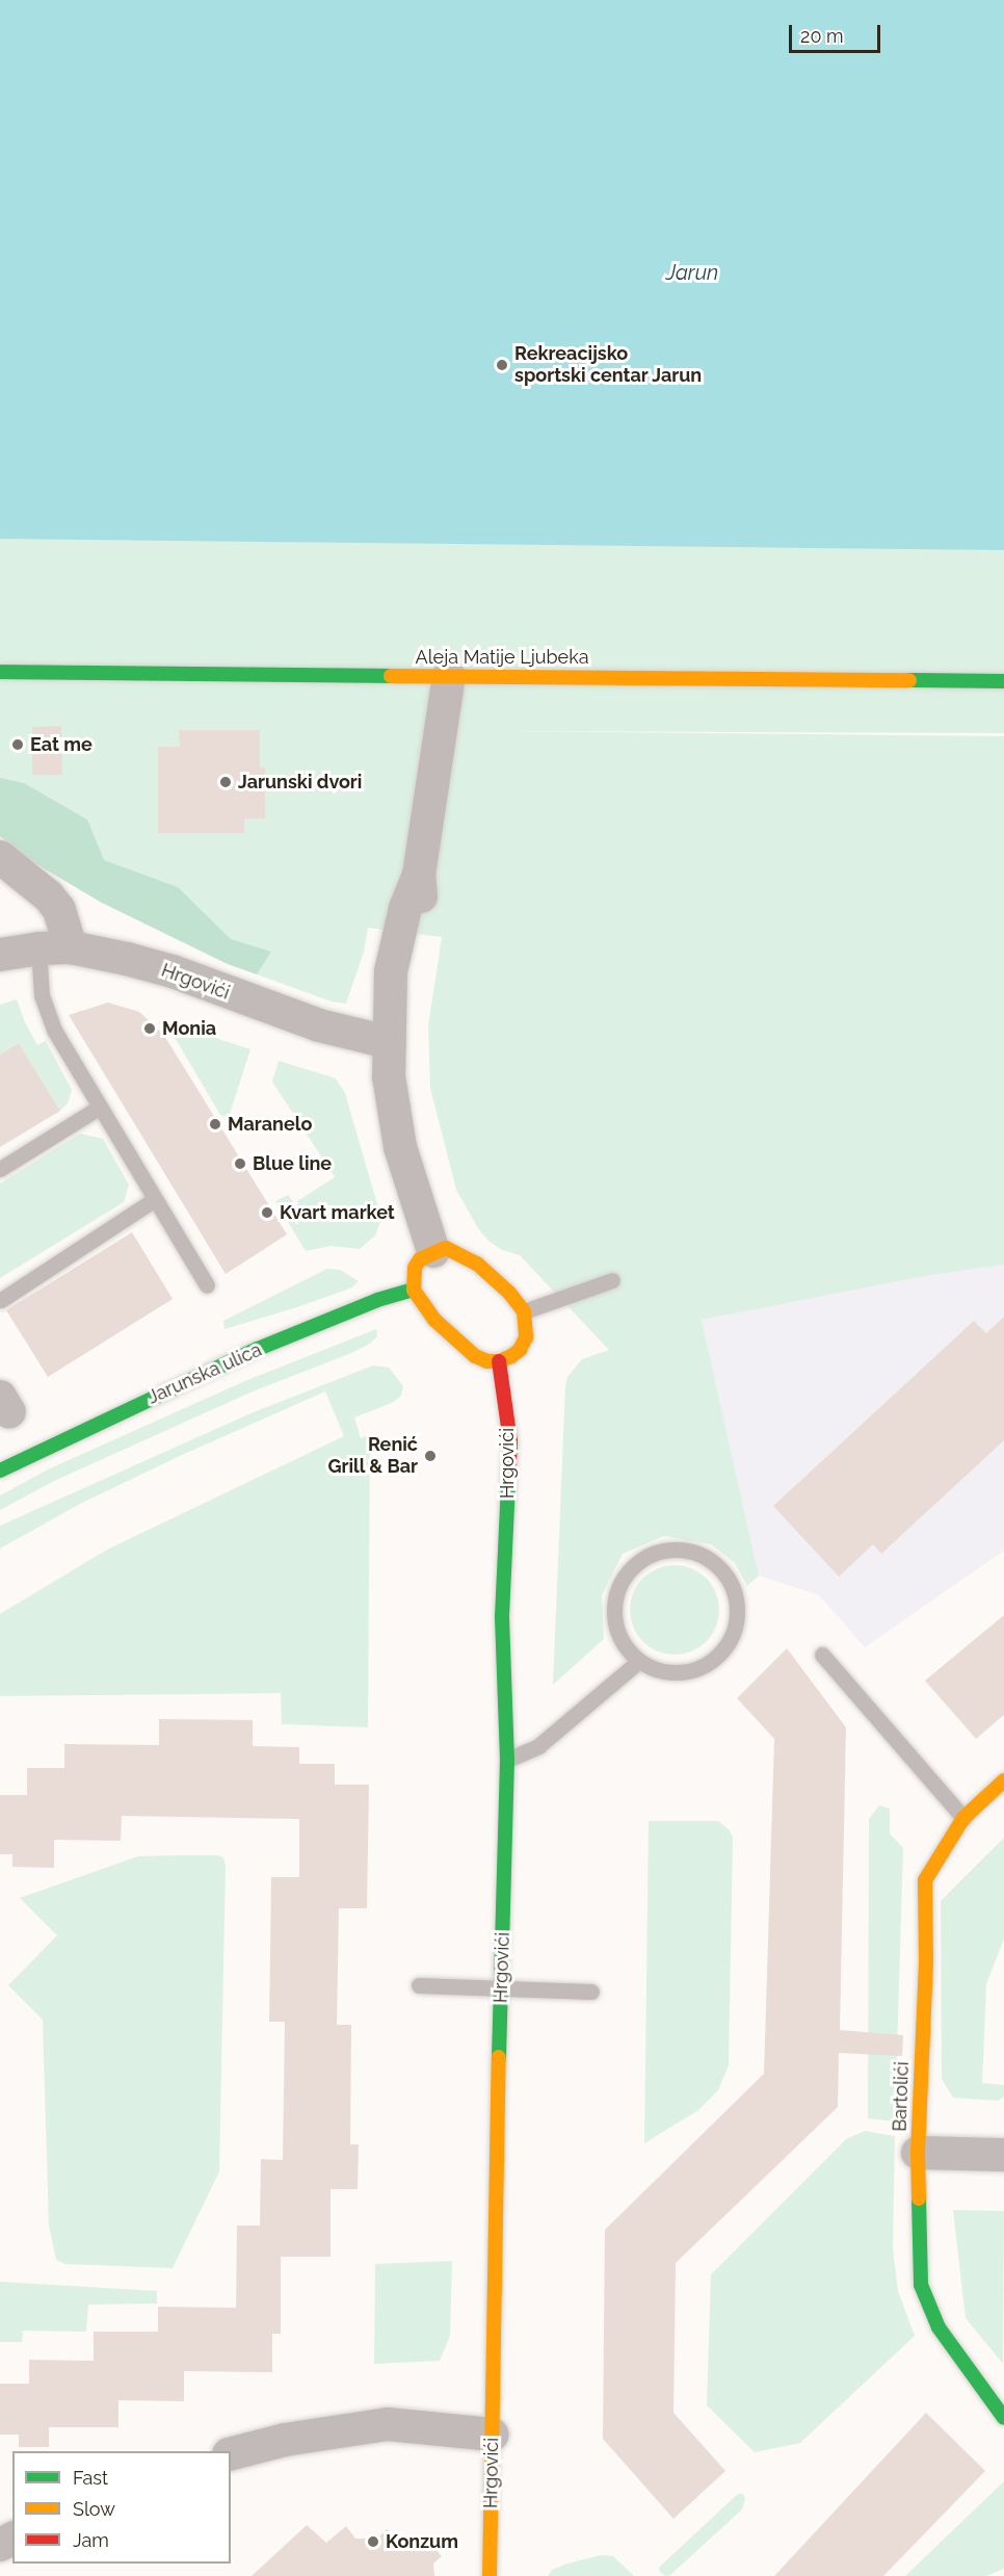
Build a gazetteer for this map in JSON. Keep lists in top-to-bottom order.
{
  "streets": {
    "street": [
      "Aleja Matije Ljubeka",
      "Hrgovići",
      "Jarunska ulica",
      "Bartolići"
    ]
  },
  "water": ["Jarun"],
  "places": [
    "Rekreacijsko sportski centar Jarun",
    "Eat me",
    "Jarunski dvori",
    "Monia",
    "Maranelo",
    "Blue line",
    "Kvart market",
    "Renić Grill & Bar",
    "Konzum"
  ],
  "legend": ["Fast", "Slow", "Jam"],
  "scale_bar": "20 m"
}
